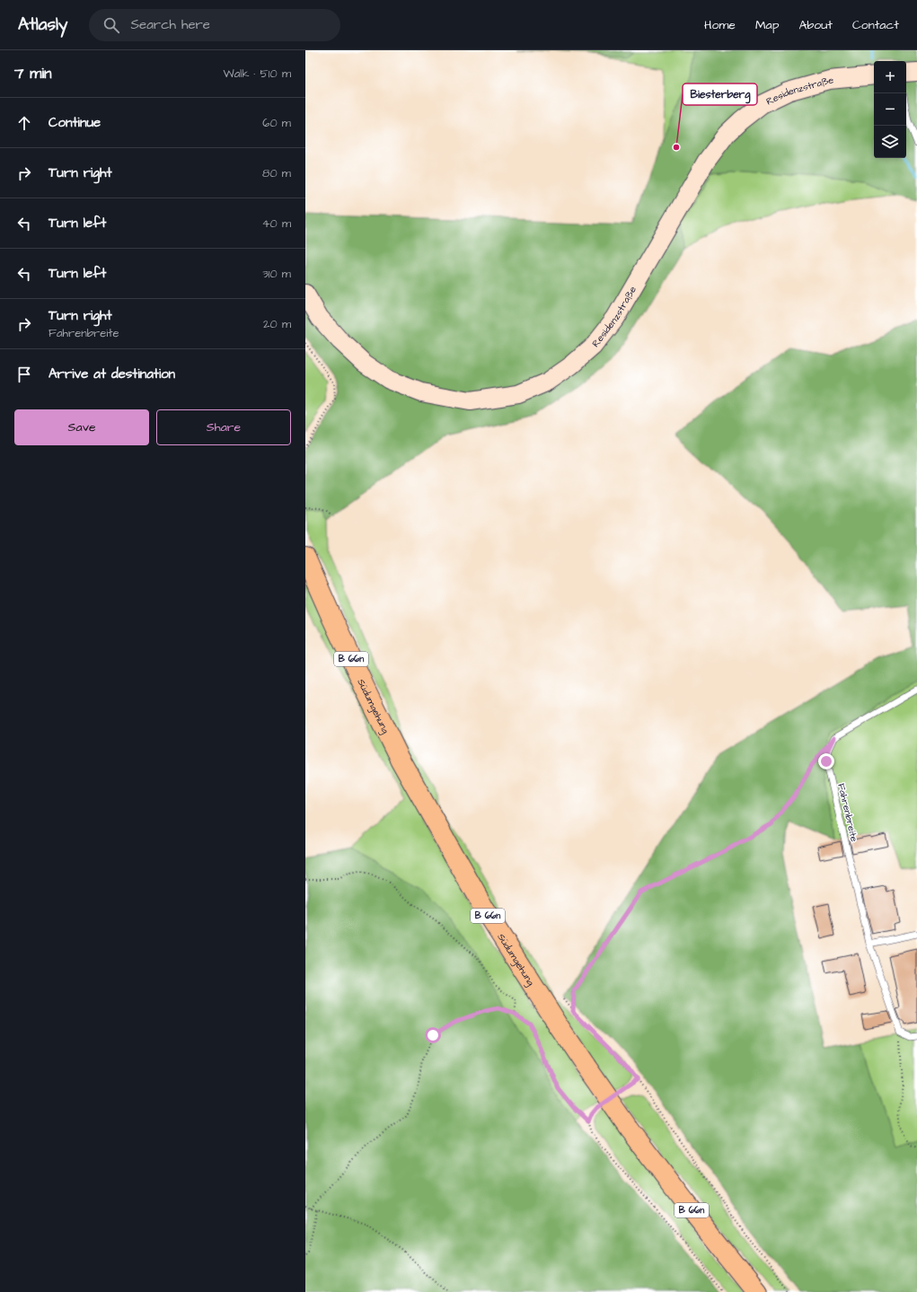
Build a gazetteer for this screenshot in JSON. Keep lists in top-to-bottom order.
{
  "streets": {
    "main road": ["Residenzstraße", "B 66n", "Südumgehung"],
    "lane": ["Fahrenbreite"]
  },
  "places": ["Biesterberg"],
  "page": {
    "header": "Atlasly",
    "search": "Search here",
    "nav": [
      "Home",
      "Map",
      "About",
      "Contact"
    ],
    "heading": ["7 min", "Walk · 510 m"],
    "map_buttons": ["+", "−"],
    "list": [
      ["Continue", "60 m"],
      ["Turn right", "80 m"],
      ["Turn left", "40 m"],
      ["Turn left", "310 m"],
      ["Turn right", "Fahrenbreite", "20 m"],
      "Arrive at destination"
    ],
    "buttons": ["Save", "Share"]
  }
}
